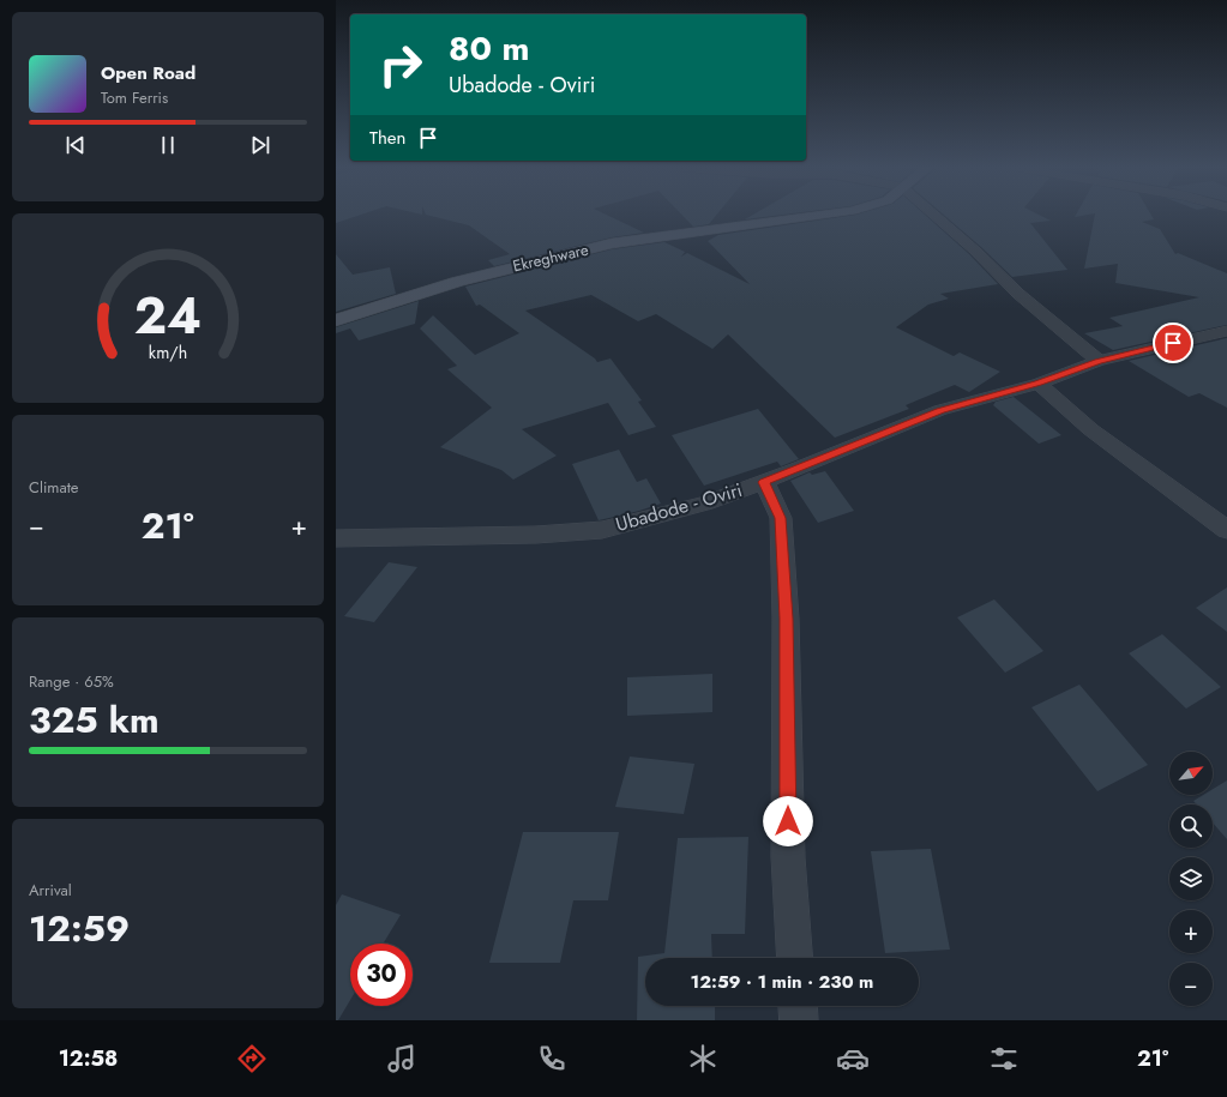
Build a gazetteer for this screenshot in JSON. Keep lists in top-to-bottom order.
{
  "streets": {
    "street": ["Ekreghware", "Ubadode - Oviri"]
  },
  "north": "top right",
  "page": {
    "turn": ["80 m", "Ubadode - Oviri"],
    "song": ["Open Road", "Tom Ferris"],
    "then": "Then",
    "tile": [
      "Climate",
      ["Range · 65%", "325 km"],
      ["Arrival", "12:59"]
    ],
    "heat": ["−", "21°", "+"],
    "map_buttons": ["+", "−"],
    "limit": "30",
    "trip": "12:59 · 1 min · 230 m",
    "tabs": ["12:58", "21°"],
    "gauge": ["24", "km/h"]
  }
}
